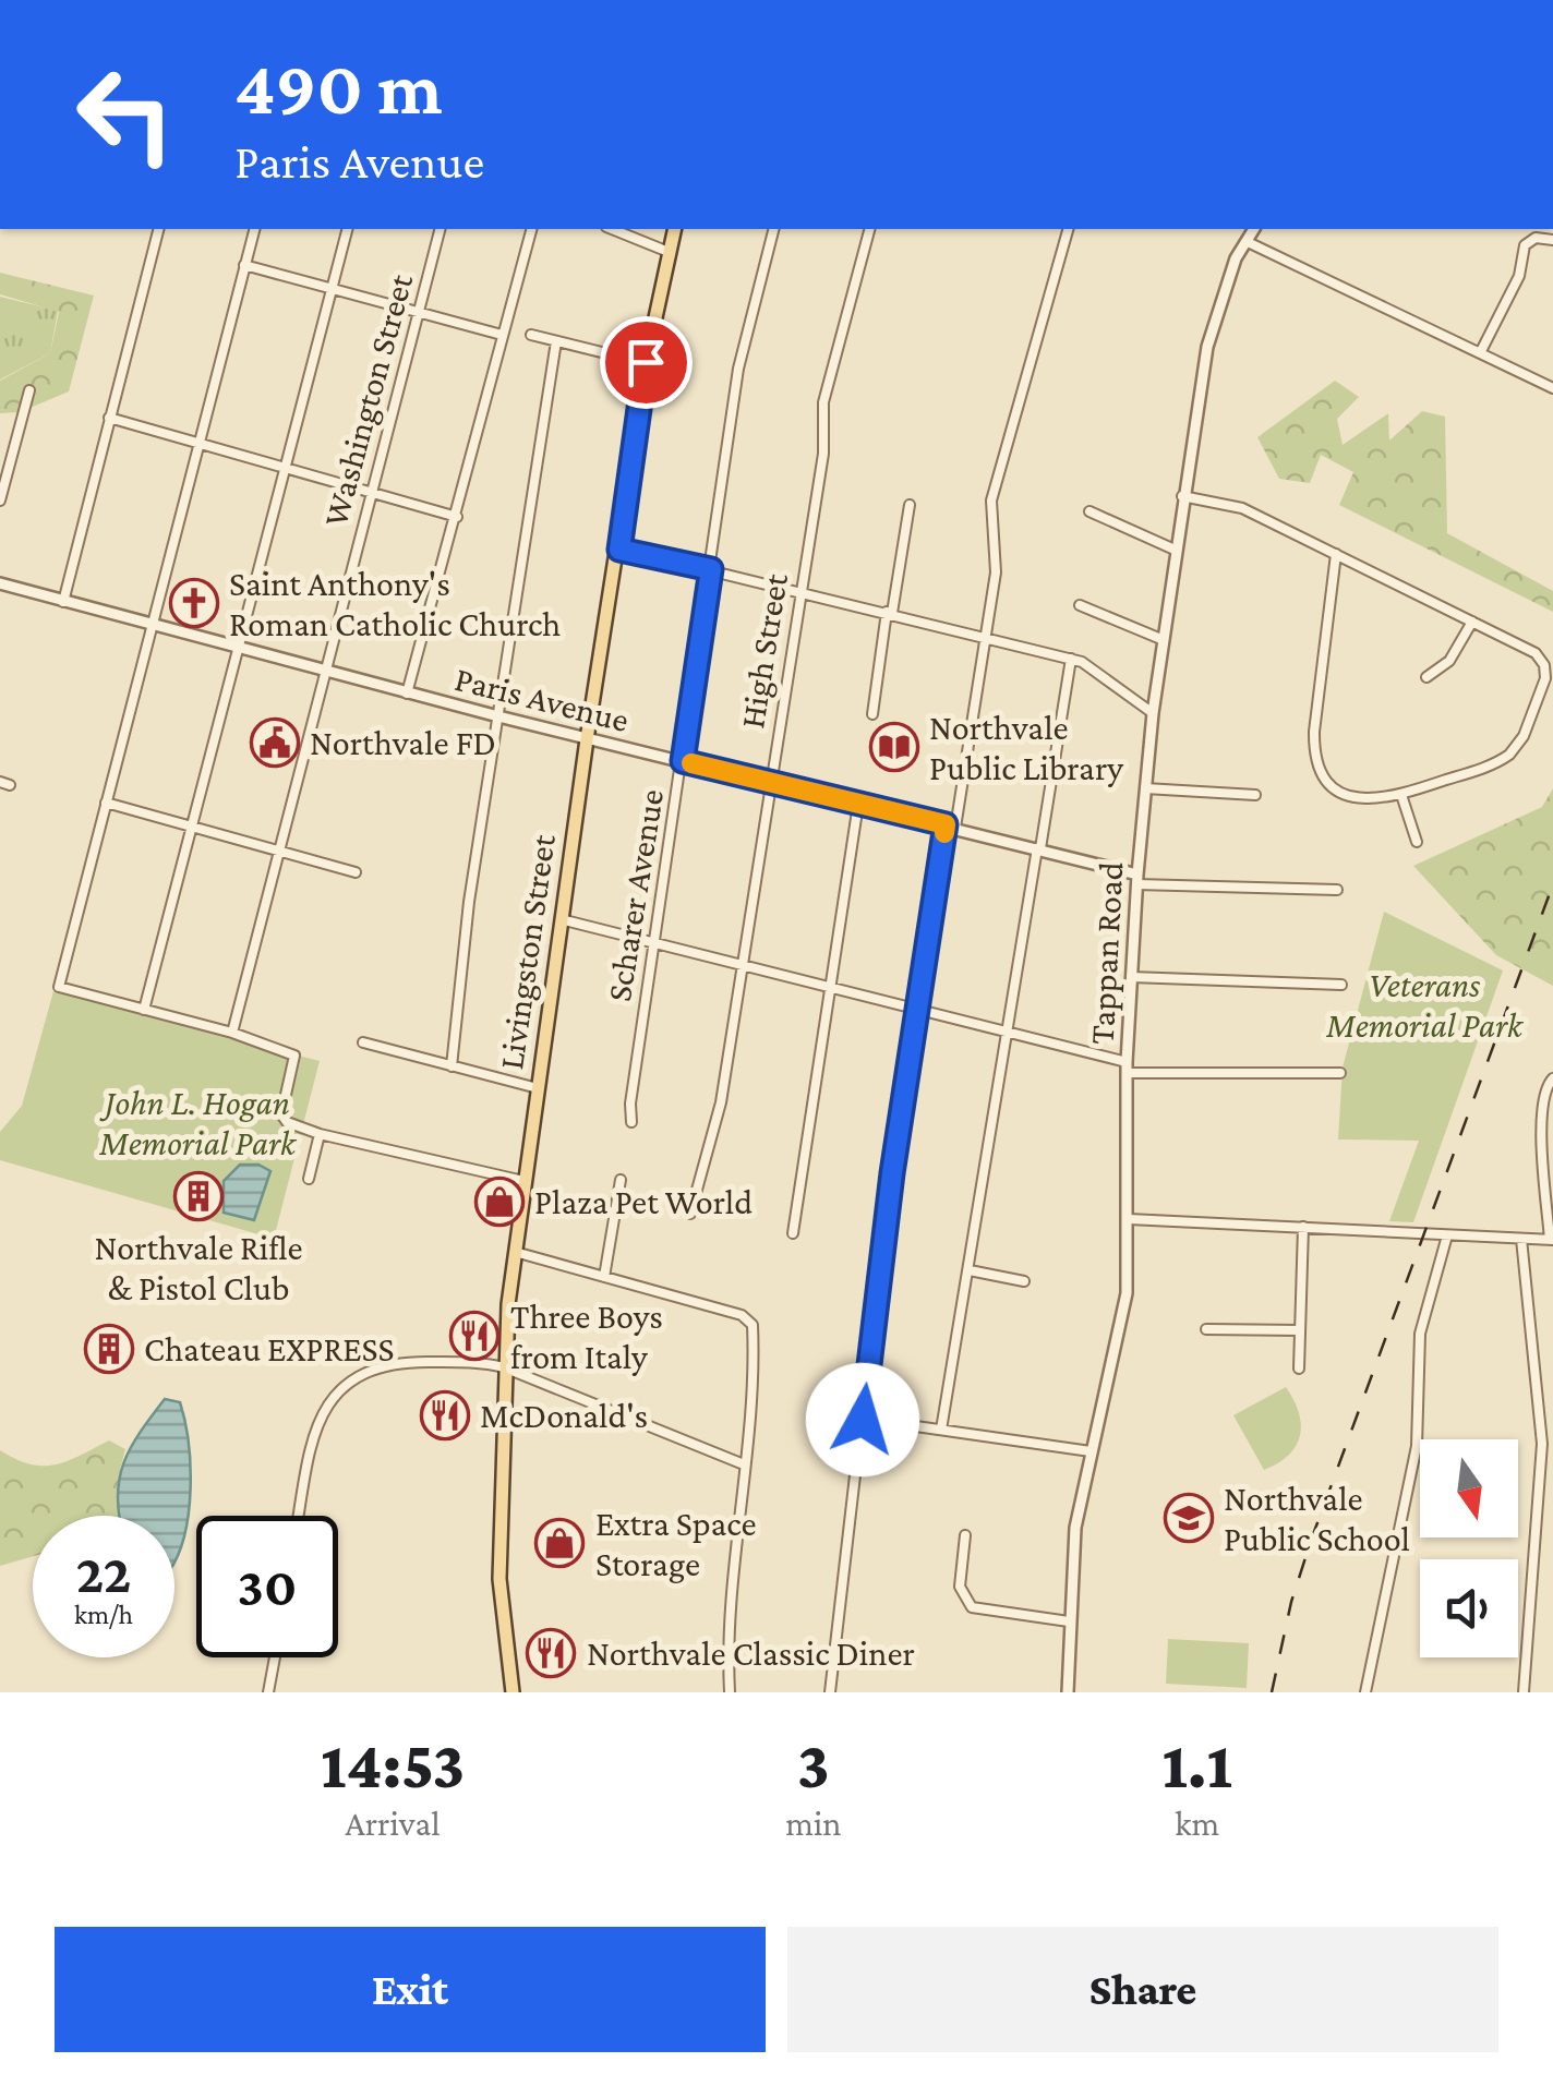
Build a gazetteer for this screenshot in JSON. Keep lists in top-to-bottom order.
{
  "streets": {
    "main road": ["Livingston Street"],
    "street": [
      "Washington Street",
      "High Street",
      "Paris Avenue",
      "Scharer Avenue",
      "Tappan Road"
    ]
  },
  "crossings": [
    ["Washington Street", "Paris Avenue"],
    ["High Street", "Paris Avenue"],
    ["Paris Avenue", "Scharer Avenue"],
    ["Paris Avenue", "Livingston Street"],
    ["Paris Avenue", "Tappan Road"]
  ],
  "parks": ["Veterans Memorial Park", "John L. Hogan Memorial Park"],
  "places": {
    "church": ["Saint Anthony's Roman Catholic Church"],
    "public building": ["Northvale FD"],
    "library": ["Northvale Public Library"],
    "building": ["Northvale Rifle & Pistol Club", "Chateau EXPRESS"],
    "shop": ["Plaza Pet World", "Extra Space Storage"],
    "restaurant": ["Three Boys from Italy", "McDonald's", "Northvale Classic Diner"],
    "school or university": ["Northvale Public School"]
  },
  "north": "bottom",
  "page": {
    "turn": ["490 m", "Paris Avenue"],
    "speed": "22 km/h",
    "limit": "30",
    "eta": [
      "14:53",
      "Arrival",
      "3",
      "min",
      "1.1",
      "km"
    ],
    "buttons": ["Exit", "Share"]
  }
}
